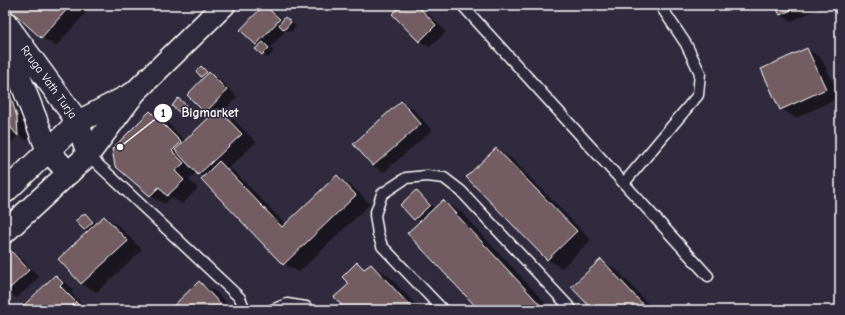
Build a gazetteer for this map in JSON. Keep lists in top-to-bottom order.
{
  "streets": {
    "main road": ["Rruga Vath Turja"]
  },
  "places": ["Bigmarket"]
}
